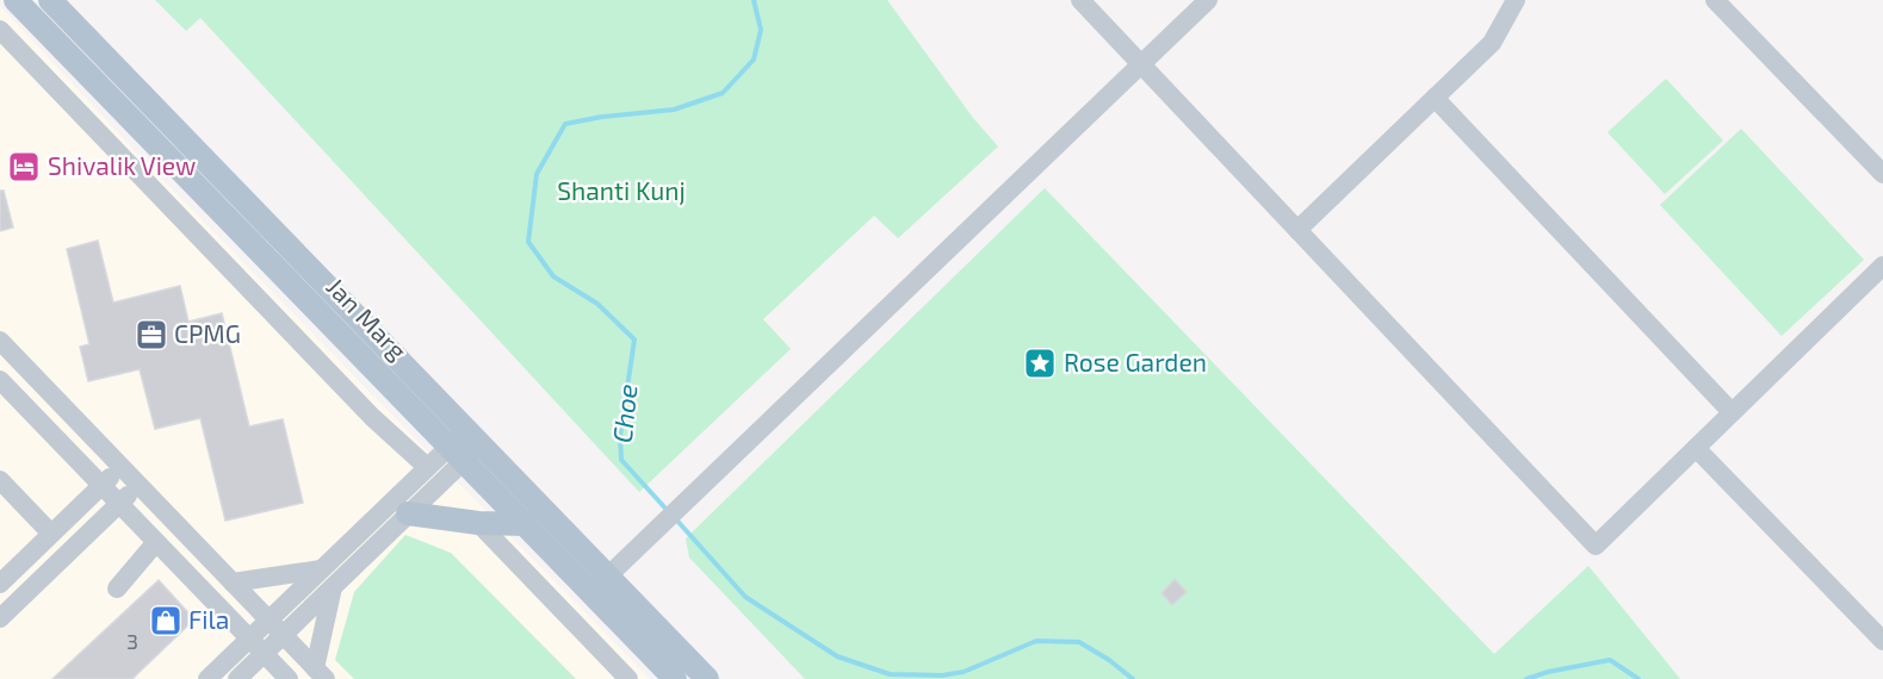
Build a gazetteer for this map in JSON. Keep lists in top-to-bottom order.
{
  "streets": {
    "main road": ["Jan Marg"]
  },
  "water": ["Choe"],
  "parks": ["Shanti Kunj"],
  "places": {
    "hotel": ["Shivalik View"],
    "office": ["CPMG"],
    "place": ["Rose Garden"],
    "shop": ["Fila"]
  },
  "house_numbers": ["3"]
}
